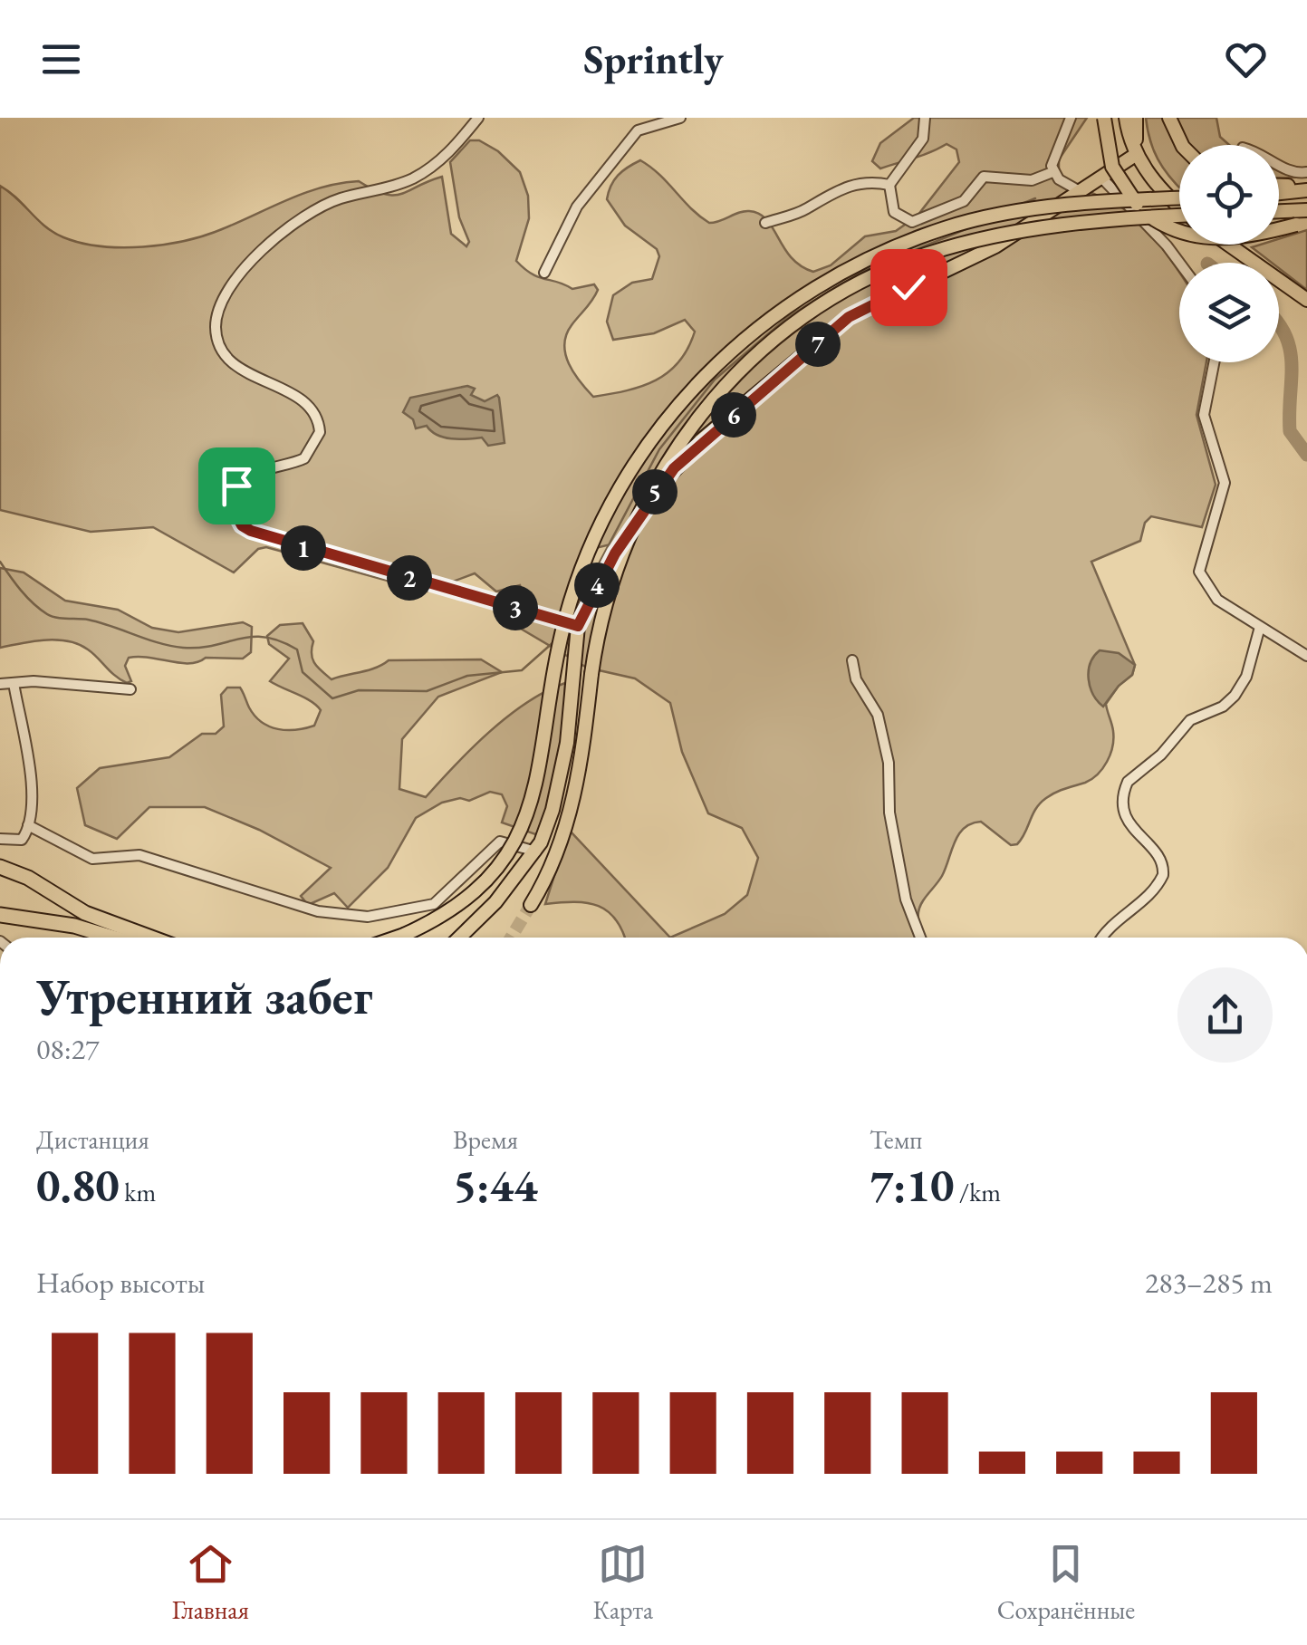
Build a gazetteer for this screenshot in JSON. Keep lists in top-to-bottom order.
{
  "page": {
    "header": "Sprintly",
    "pins": [
      "7",
      "6",
      "5",
      "1",
      "2",
      "4",
      "3"
    ],
    "heading": ["Утренний забег", "08:27"],
    "stats": [
      ["Дистанция", "0.80 km"],
      ["Время", "5:44"],
      ["Темп", "7:10 /km"]
    ],
    "chart": ["Набор высоты", "283–285 m"],
    "tabs": ["Главная", "Карта", "Сохранённые"]
  }
}
